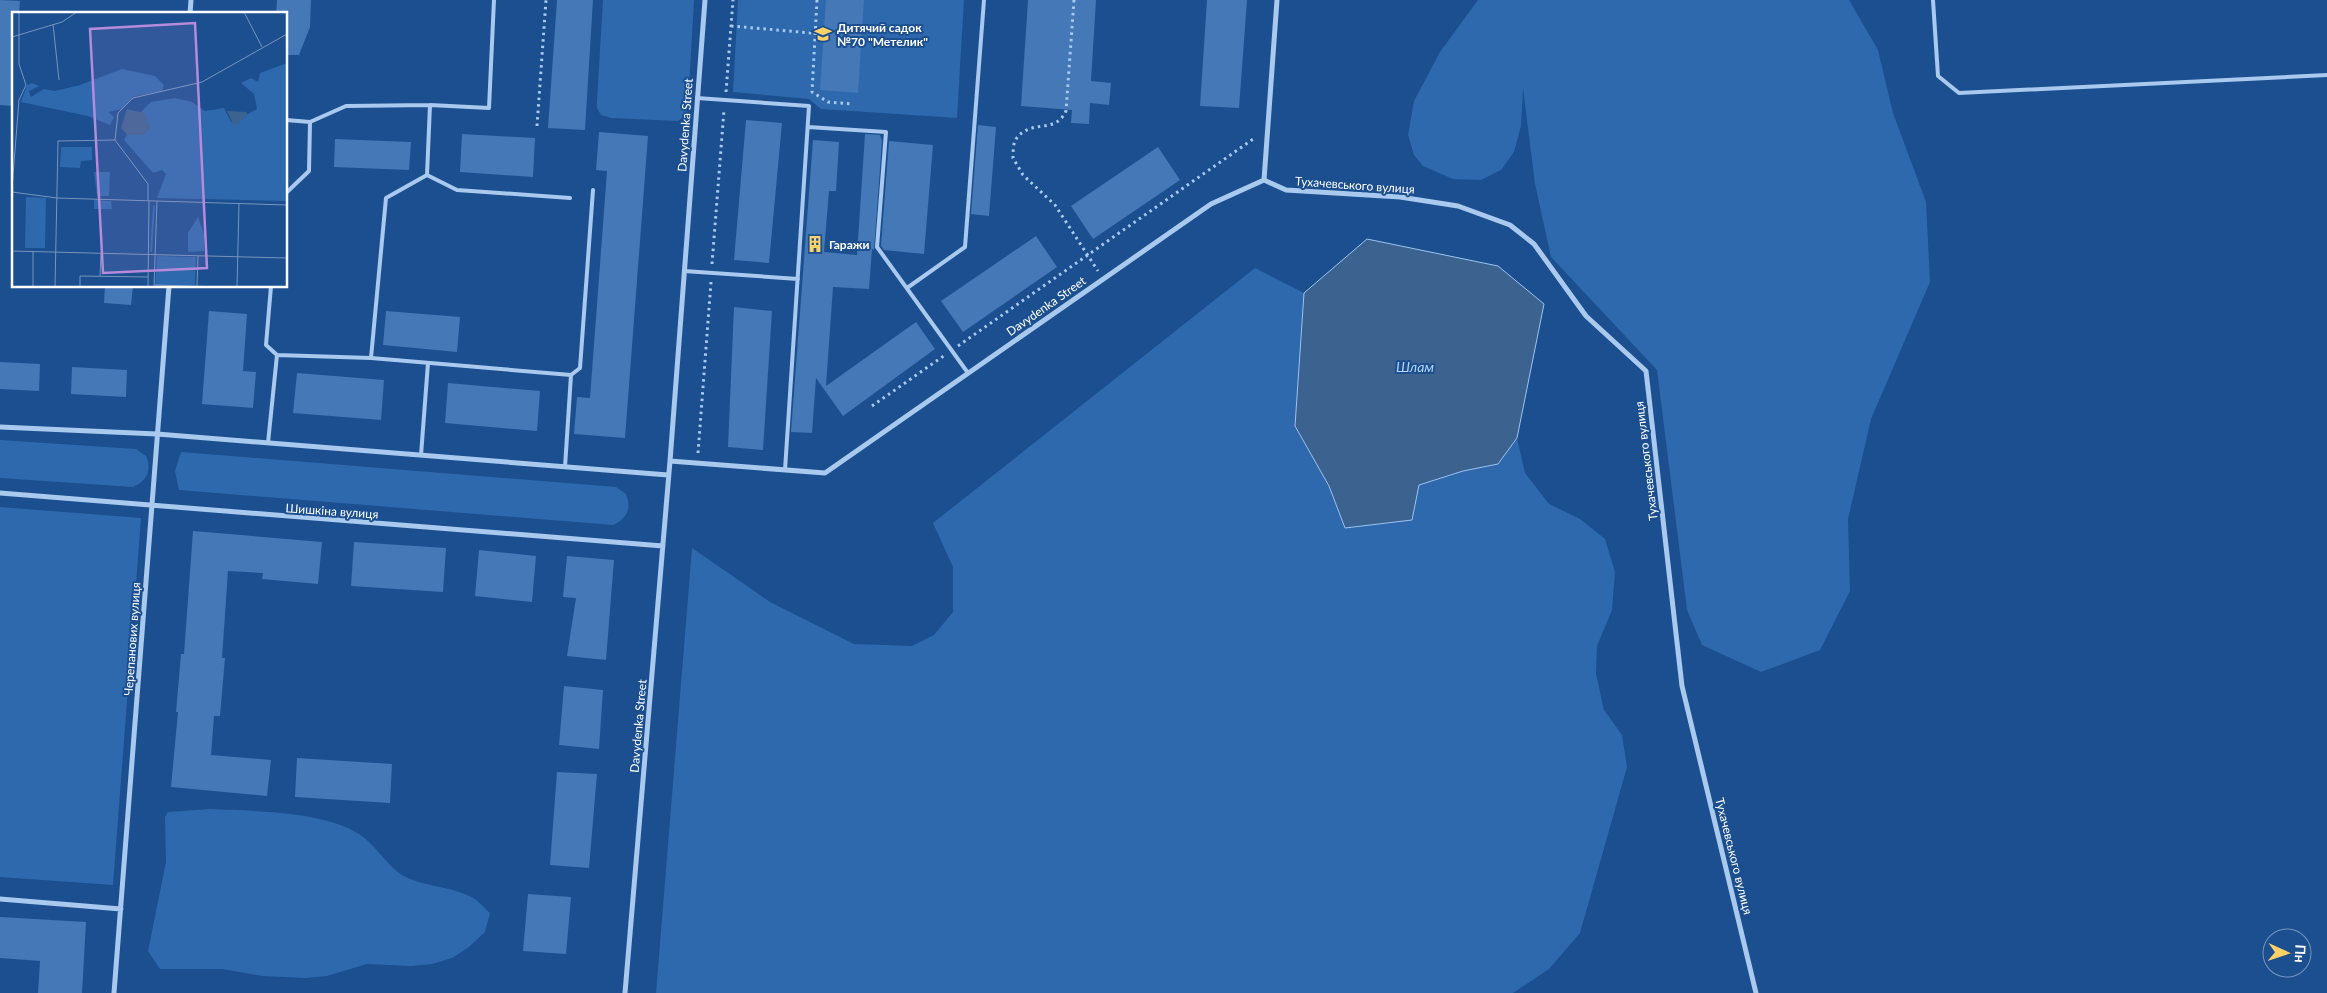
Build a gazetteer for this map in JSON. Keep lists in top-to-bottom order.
{
  "streets": {
    "street": [
      "Davydenka Street",
      "Тухачевського вулиця",
      "Шишкiна вулиця",
      "Черепанових вулиця"
    ]
  },
  "crossings": [
    ["Davydenka Street", "Тухачевського вулиця"],
    ["Davydenka Street", "Шишкiна вулиця"],
    ["Шишкiна вулиця", "Черепанових вулиця"]
  ],
  "water": ["Шлам"],
  "places": {
    "school or university": ["Дитячий садок №70 \"Метелик\""],
    "building": ["Гаражи"]
  },
  "north": "right"
}
